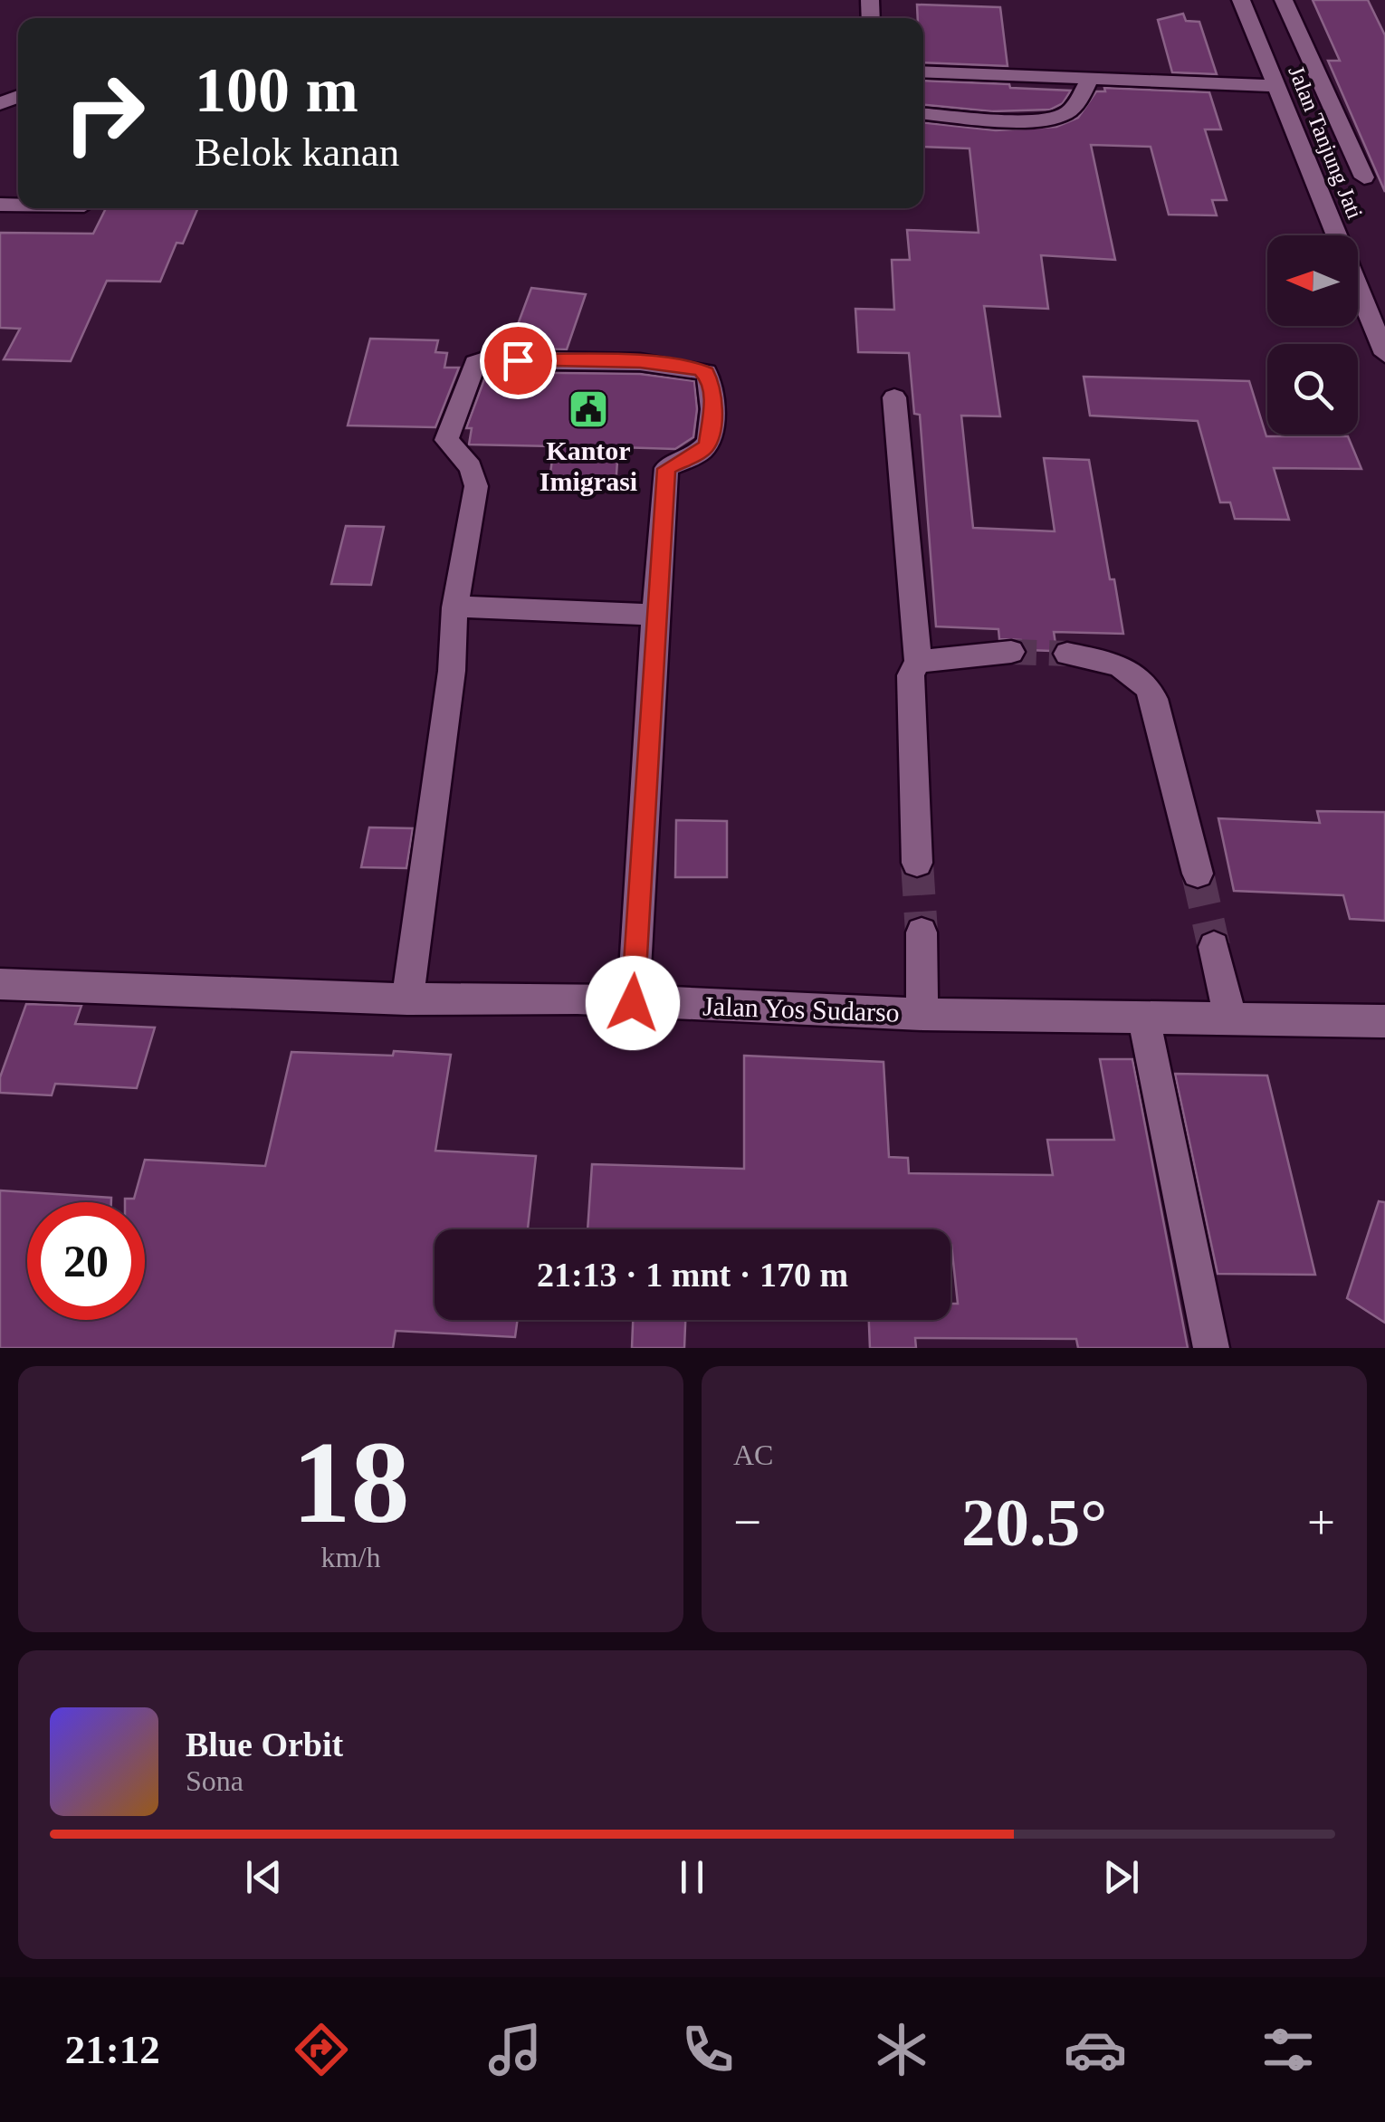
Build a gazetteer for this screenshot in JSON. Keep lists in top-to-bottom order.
{
  "streets": {
    "street": ["Jalan Tanjung Jati", "Jalan Yos Sudarso"]
  },
  "places": {
    "public building": ["Kantor Imigrasi"]
  },
  "north": "left",
  "page": {
    "turn": ["100 m", "Belok kanan"],
    "limit": "20",
    "trip": "21:13 · 1 mnt · 170 m",
    "tile": [
      ["18", "km/h"],
      "AC"
    ],
    "heat": ["−", "20.5°", "+"],
    "song": ["Blue Orbit", "Sona"],
    "tabs": "21:12"
  }
}
